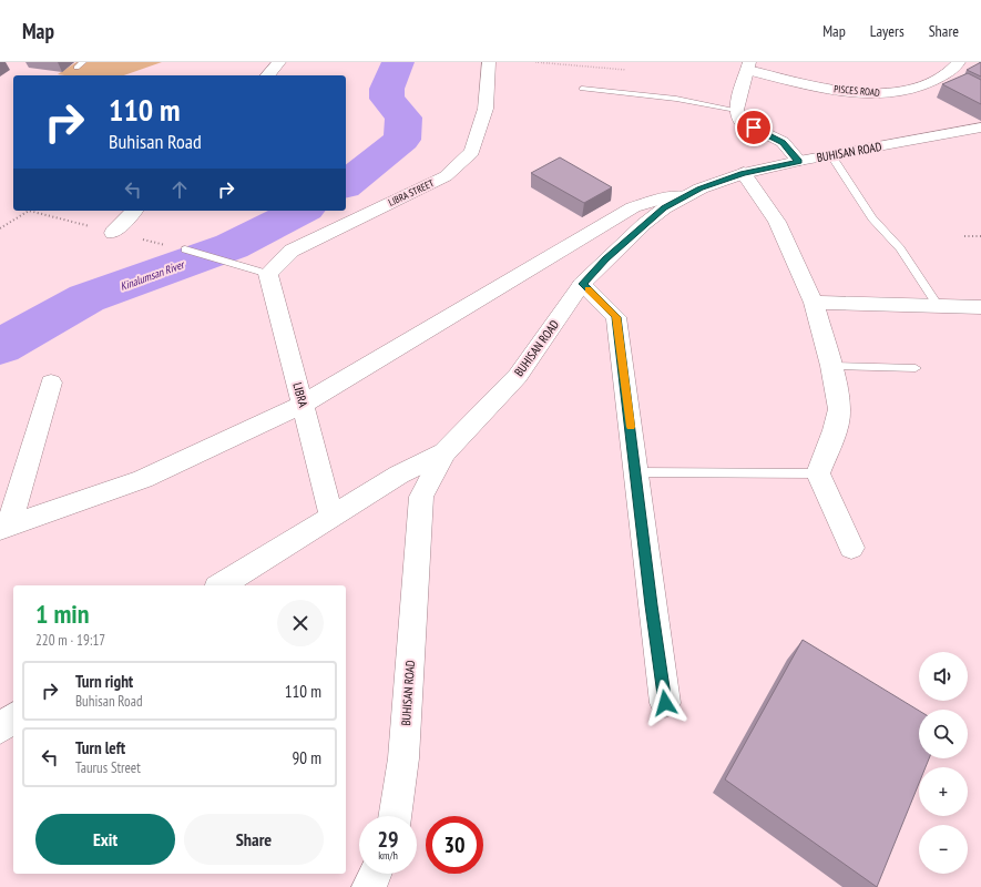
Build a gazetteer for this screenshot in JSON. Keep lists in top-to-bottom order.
{
  "streets": {
    "street": [
      "PISCES ROAD",
      "BUHISAN ROAD",
      "LIBRA STREET",
      "LIBRA"
    ]
  },
  "crossings": [
    ["LIBRA STREET", "LIBRA"]
  ],
  "water": ["Kinalumsan River"],
  "page": {
    "header": "Map",
    "nav": ["Map", "Layers", "Share"],
    "turn": ["110 m", "Buhisan Road"],
    "heading": ["1 min", "220 m · 19:17"],
    "map_buttons": ["+", "−"],
    "list": [
      {
        "name": "Turn right",
        "note": "Buhisan Road",
        "value": "110 m"
      },
      {
        "name": "Turn left",
        "note": "Taurus Street",
        "value": "90 m"
      }
    ],
    "buttons": ["Exit", "Share"],
    "speed": "29 km/h",
    "limit": "30"
  }
}
